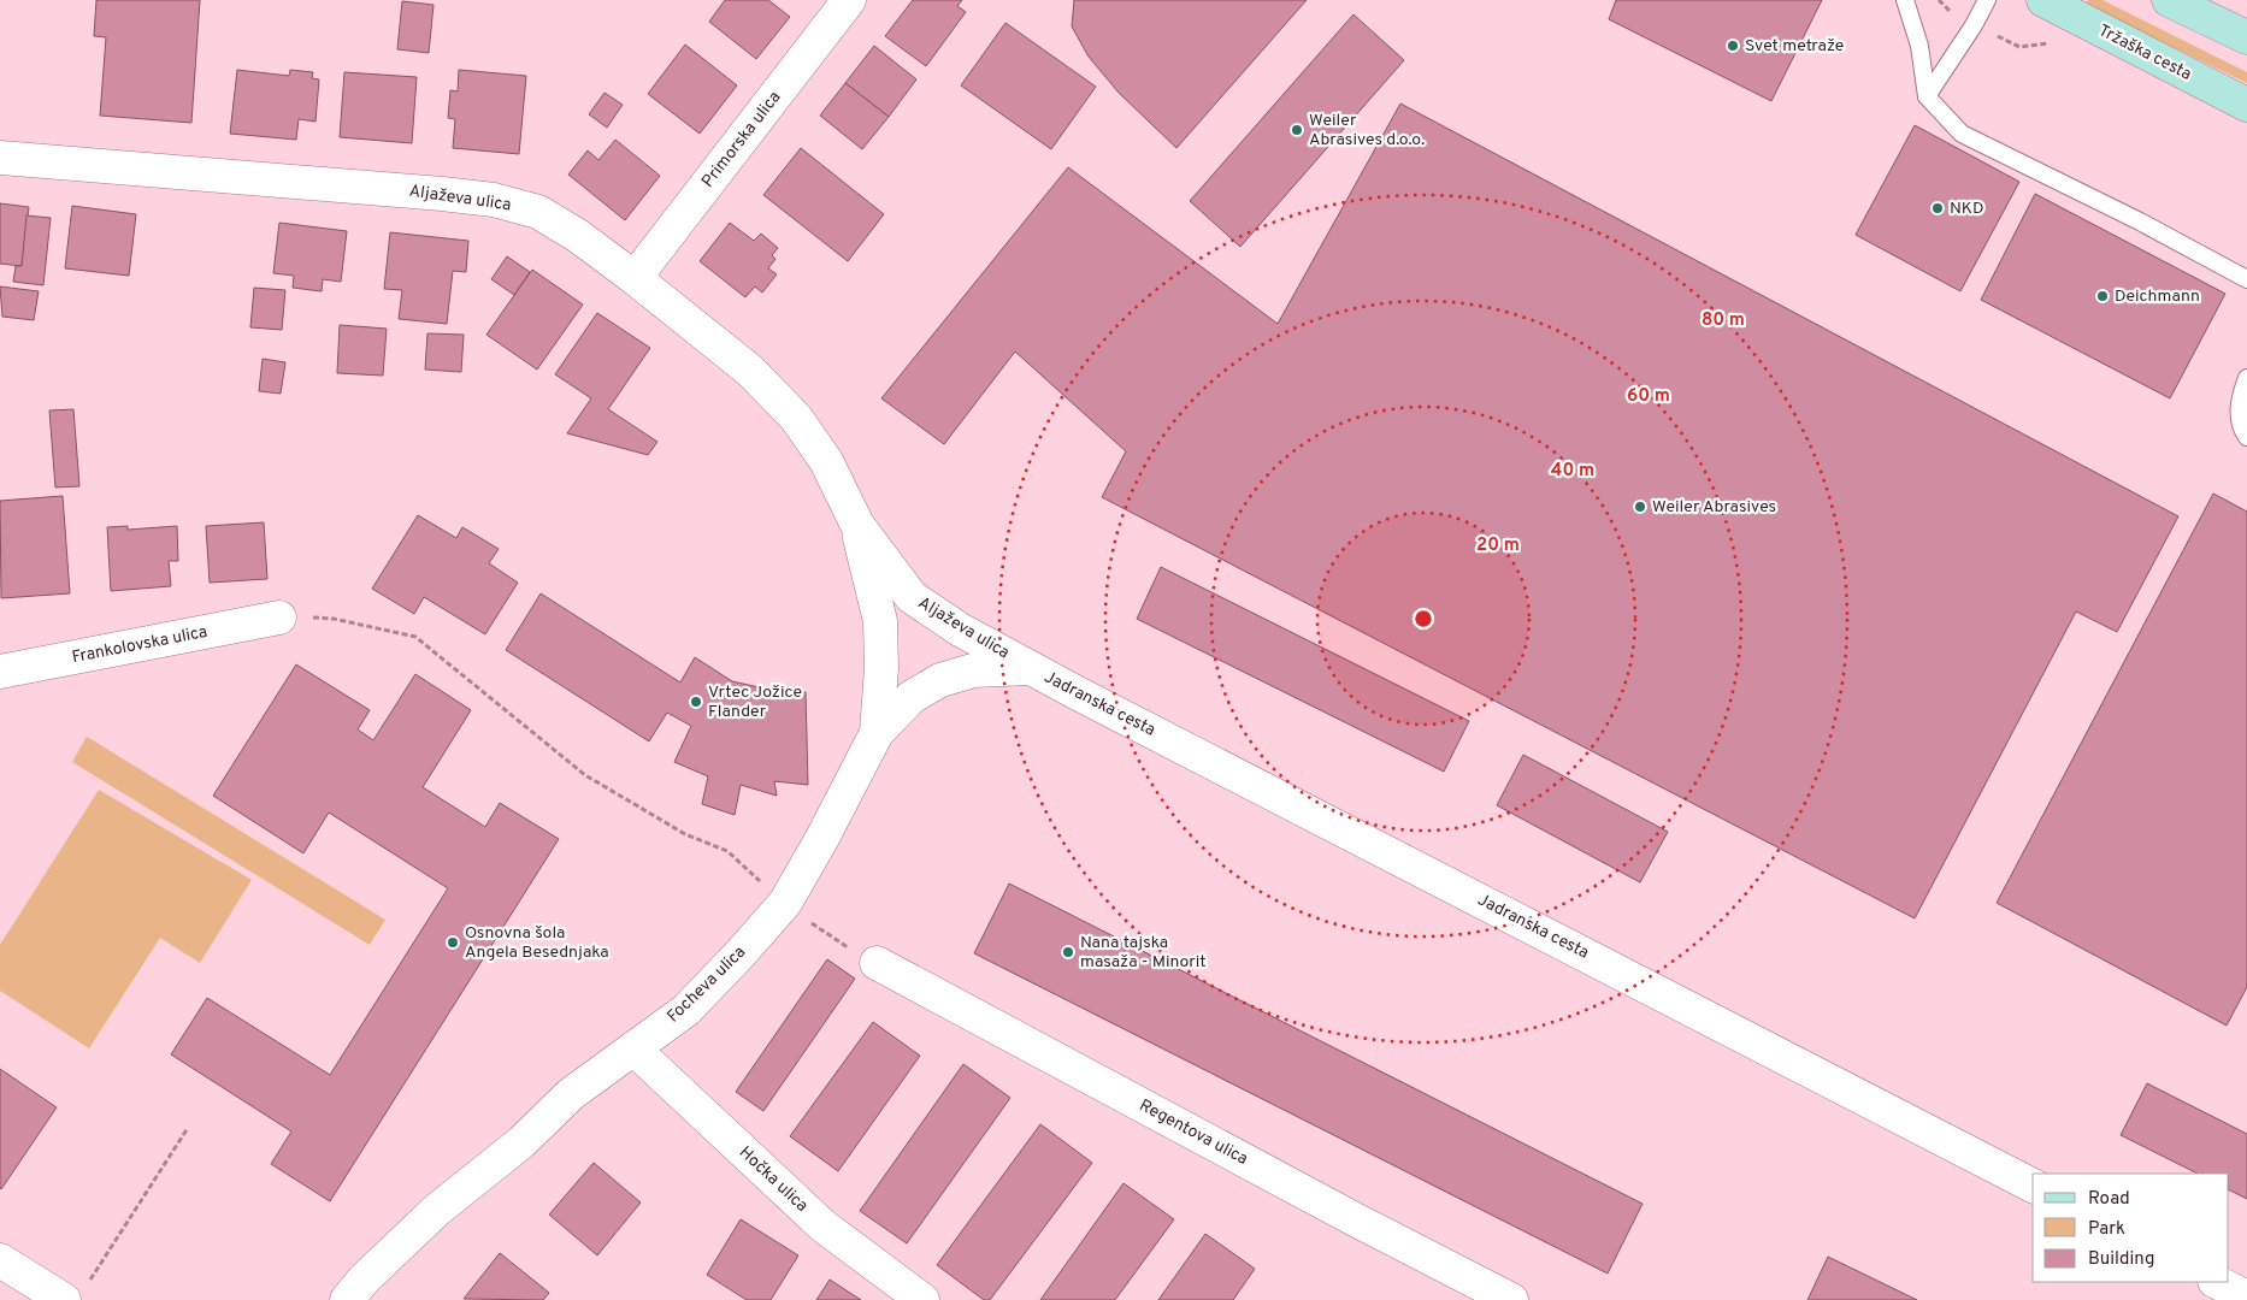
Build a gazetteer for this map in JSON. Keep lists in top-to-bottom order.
{
  "streets": {
    "main road": ["Tržaška cesta"],
    "street": [
      "Primorska ulica",
      "Aljaževa ulica",
      "Frankolovska ulica",
      "Jadranska cesta",
      "Focheva ulica",
      "Regentova ulica",
      "Hočka ulica"
    ]
  },
  "crossings": [
    ["Primorska ulica", "Aljaževa ulica"],
    ["Aljaževa ulica", "Jadranska cesta"],
    ["Aljaževa ulica", "Focheva ulica"],
    ["Jadranska cesta", "Focheva ulica"],
    ["Focheva ulica", "Hočka ulica"]
  ],
  "places": [
    "Svet metraže",
    "Weiler Abrasives d.o.o.",
    "NKD",
    "Deichmann",
    "Weiler Abrasives",
    "Vrtec Jožice Flander",
    "Osnovna šola Angela Besednjaka",
    "Nana tajska masaža - Minorit"
  ],
  "legend": ["Road", "Park", "Building"],
  "rings": [
    "80 m",
    "60 m",
    "40 m",
    "20 m"
  ]
}
